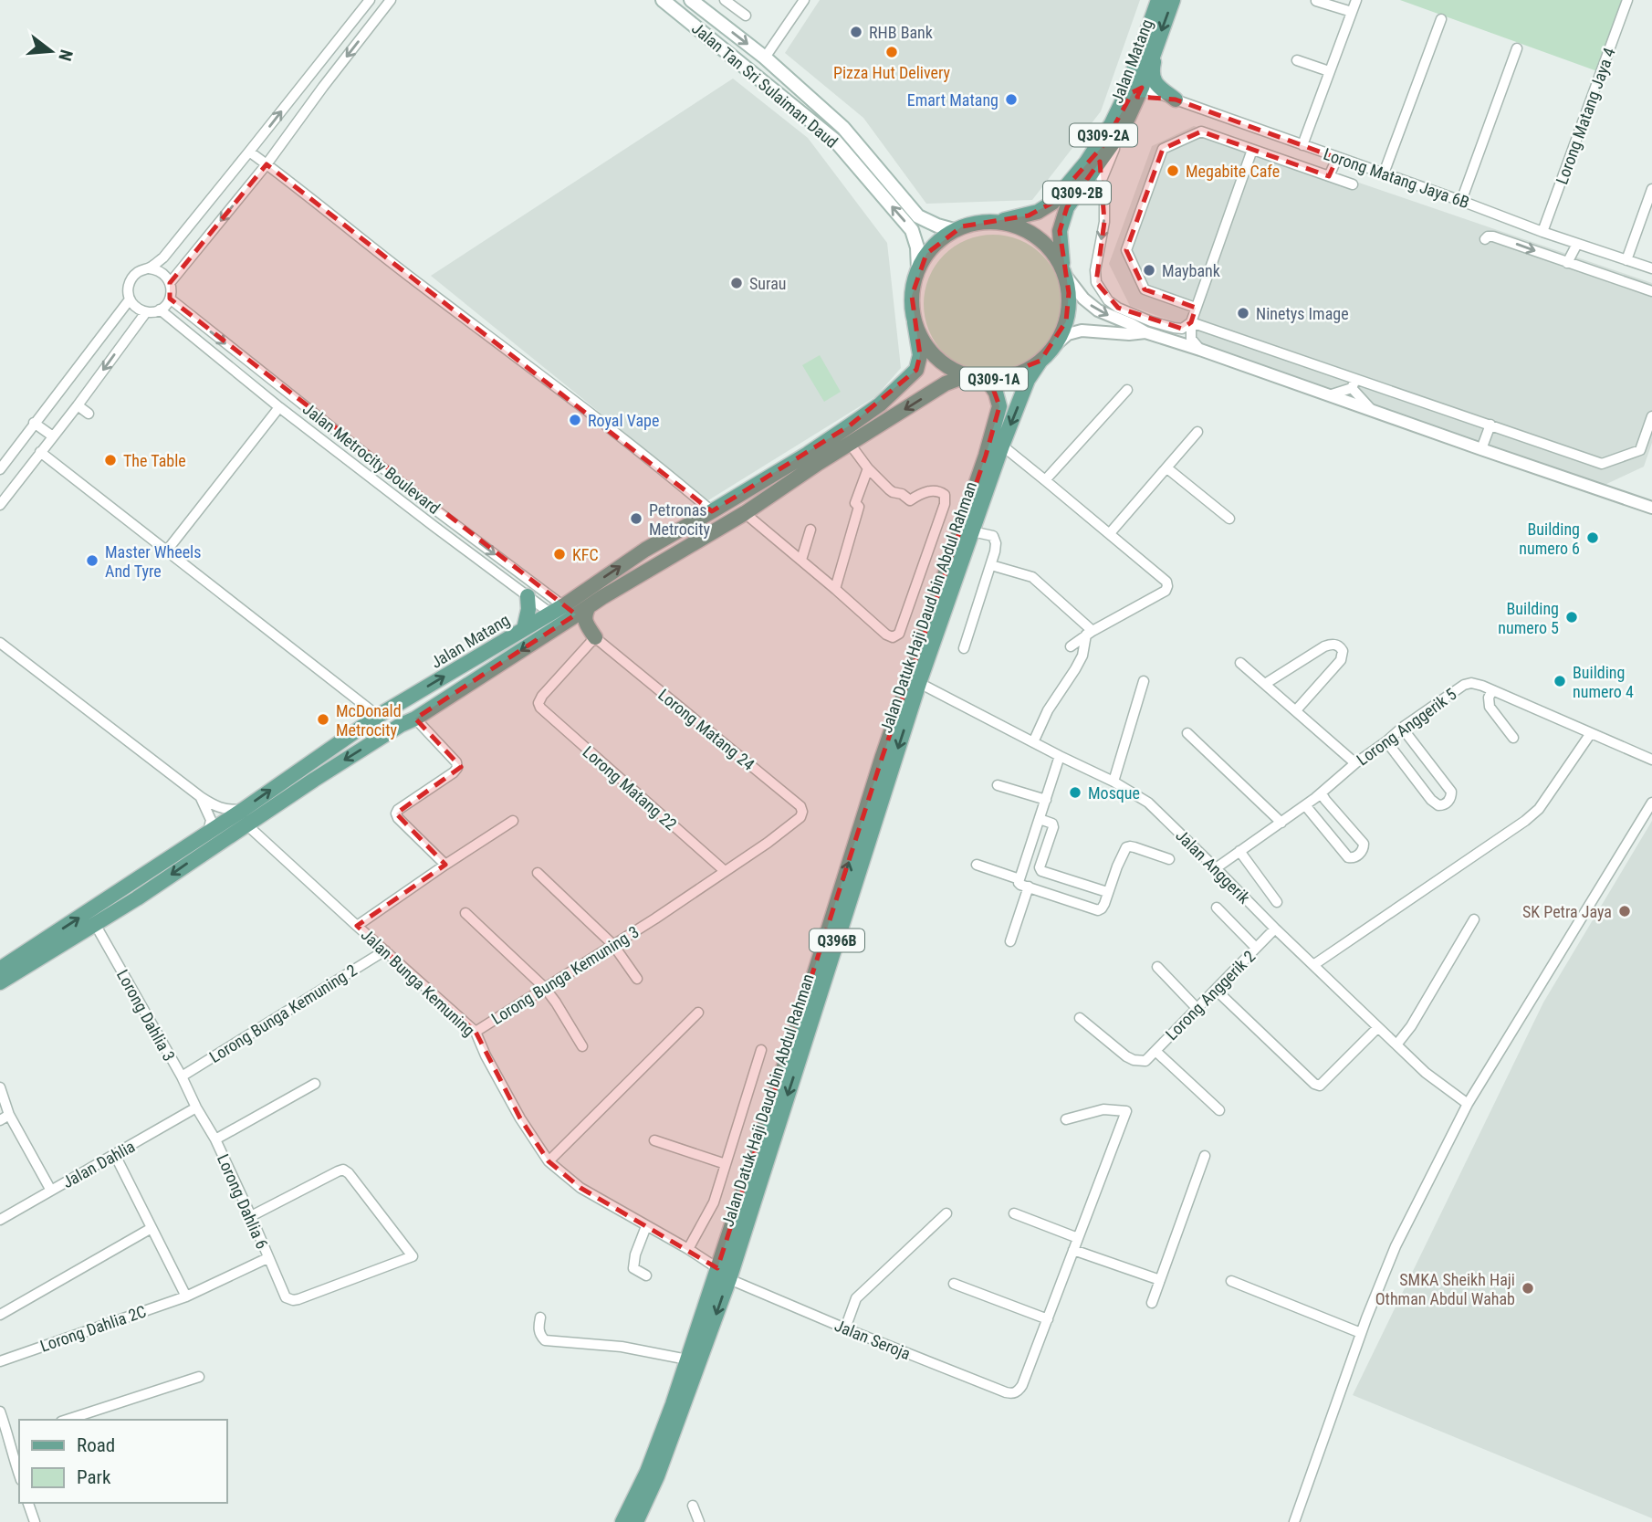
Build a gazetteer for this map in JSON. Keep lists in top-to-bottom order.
{
  "streets": {
    "main road": [
      "Jalan Matang",
      "Jalan Tan Sri Sulaiman Daud",
      "Q309-2A",
      "Q309-2B",
      "Q309-1A",
      "Jalan Datuk Haji Daud bin Abdul Rahman",
      "Q396B"
    ],
    "street": [
      "Lorong Matang Jaya 4",
      "Lorong Matang Jaya 6B",
      "Jalan Metrocity Boulevard",
      "Lorong Anggerik 5",
      "Lorong Matang 24",
      "Lorong Matang 22",
      "Jalan Anggerik",
      "Lorong Bunga Kemuning 3",
      "Jalan Bunga Kemuning",
      "Lorong Anggerik 2",
      "Lorong Bunga Kemuning 2",
      "Lorong Dahlia 3",
      "Jalan Dahlia",
      "Lorong Dahlia 6",
      "Lorong Dahlia 2C",
      "Jalan Seroja"
    ]
  },
  "crossings": [
    ["Jalan Matang", "Jalan Tan Sri Sulaiman Daud"],
    ["Jalan Matang", "Lorong Matang Jaya 6B"],
    ["Jalan Matang", "Q309-1A"],
    ["Jalan Matang", "Jalan Metrocity Boulevard"],
    ["Jalan Matang", "Jalan Datuk Haji Daud bin Abdul Rahman"],
    ["Jalan Matang", "Lorong Matang 24"],
    ["Jalan Matang", "Jalan Bunga Kemuning"],
    ["Jalan Matang", "Lorong Dahlia 3"],
    ["Jalan Tan Sri Sulaiman Daud", "Q309-1A"],
    ["Jalan Tan Sri Sulaiman Daud", "Jalan Datuk Haji Daud bin Abdul Rahman"],
    ["Lorong Matang Jaya 4", "Lorong Matang Jaya 6B"],
    ["Q309-1A", "Jalan Datuk Haji Daud bin Abdul Rahman"],
    ["Jalan Metrocity Boulevard", "Lorong Matang 24"],
    ["Jalan Datuk Haji Daud bin Abdul Rahman", "Jalan Anggerik"],
    ["Jalan Datuk Haji Daud bin Abdul Rahman", "Jalan Bunga Kemuning"],
    ["Jalan Datuk Haji Daud bin Abdul Rahman", "Jalan Seroja"],
    ["Lorong Anggerik 5", "Jalan Anggerik"],
    ["Lorong Matang 24", "Lorong Matang 22"],
    ["Lorong Matang 24", "Lorong Bunga Kemuning 3"],
    ["Lorong Matang 22", "Lorong Bunga Kemuning 3"],
    ["Jalan Anggerik", "Lorong Anggerik 2"],
    ["Lorong Bunga Kemuning 3", "Jalan Bunga Kemuning"],
    ["Jalan Bunga Kemuning", "Lorong Bunga Kemuning 2"],
    ["Lorong Bunga Kemuning 2", "Lorong Dahlia 3"],
    ["Lorong Dahlia 3", "Jalan Dahlia"],
    ["Lorong Dahlia 3", "Lorong Dahlia 6"],
    ["Jalan Dahlia", "Lorong Dahlia 6"],
    ["Lorong Dahlia 6", "Lorong Dahlia 2C"]
  ],
  "places": [
    "RHB Bank",
    "Pizza Hut Delivery",
    "Emart Matang",
    "Megabite Cafe",
    "Maybank",
    "Surau",
    "Ninetys Image",
    "Royal Vape",
    "The Table",
    "Petronas Metrocity",
    "Building numero 6",
    "KFC",
    "Master Wheels And Tyre",
    "Building numero 5",
    "Building numero 4",
    "McDonald Metrocity",
    "Mosque",
    "SK Petra Jaya",
    "SMKA Sheikh Haji Othman Abdul Wahab"
  ],
  "legend": ["Road", "Park"],
  "north": "right"
}
